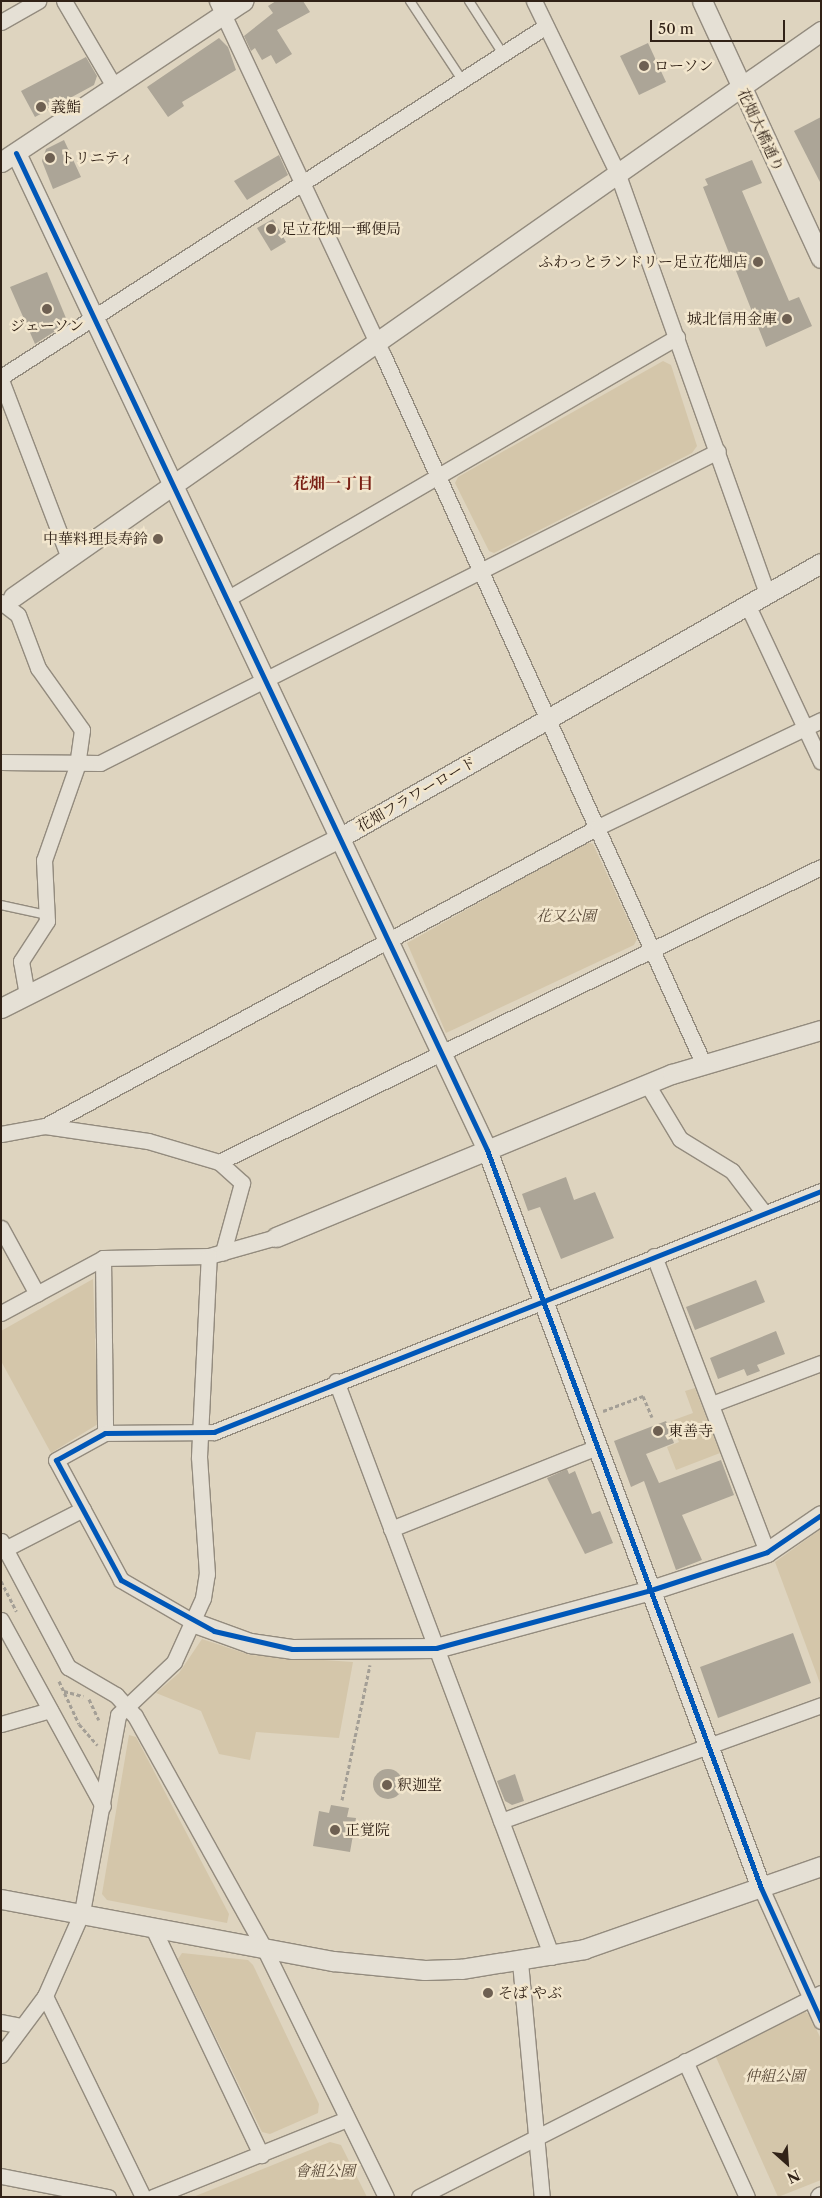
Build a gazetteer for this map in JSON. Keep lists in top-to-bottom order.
{
  "streets": {
    "street": ["花畑大橋通り", "花畑フラワーロード"]
  },
  "districts": ["花畑一丁目"],
  "parks": ["花又公園", "仲組公園", "會組公園"],
  "places": [
    "ローソン",
    "義鮨",
    "トリニティ",
    "足立花畑一郵便局",
    "ふわっとランドリー足立花畑店",
    "ジェーソン",
    "城北信用金庫",
    "中華料理長寿鈴",
    "東善寺",
    "釈迦堂",
    "正覚院",
    "そば やぶ"
  ],
  "scale_bar": "50 m",
  "north": "bottom right"
}
